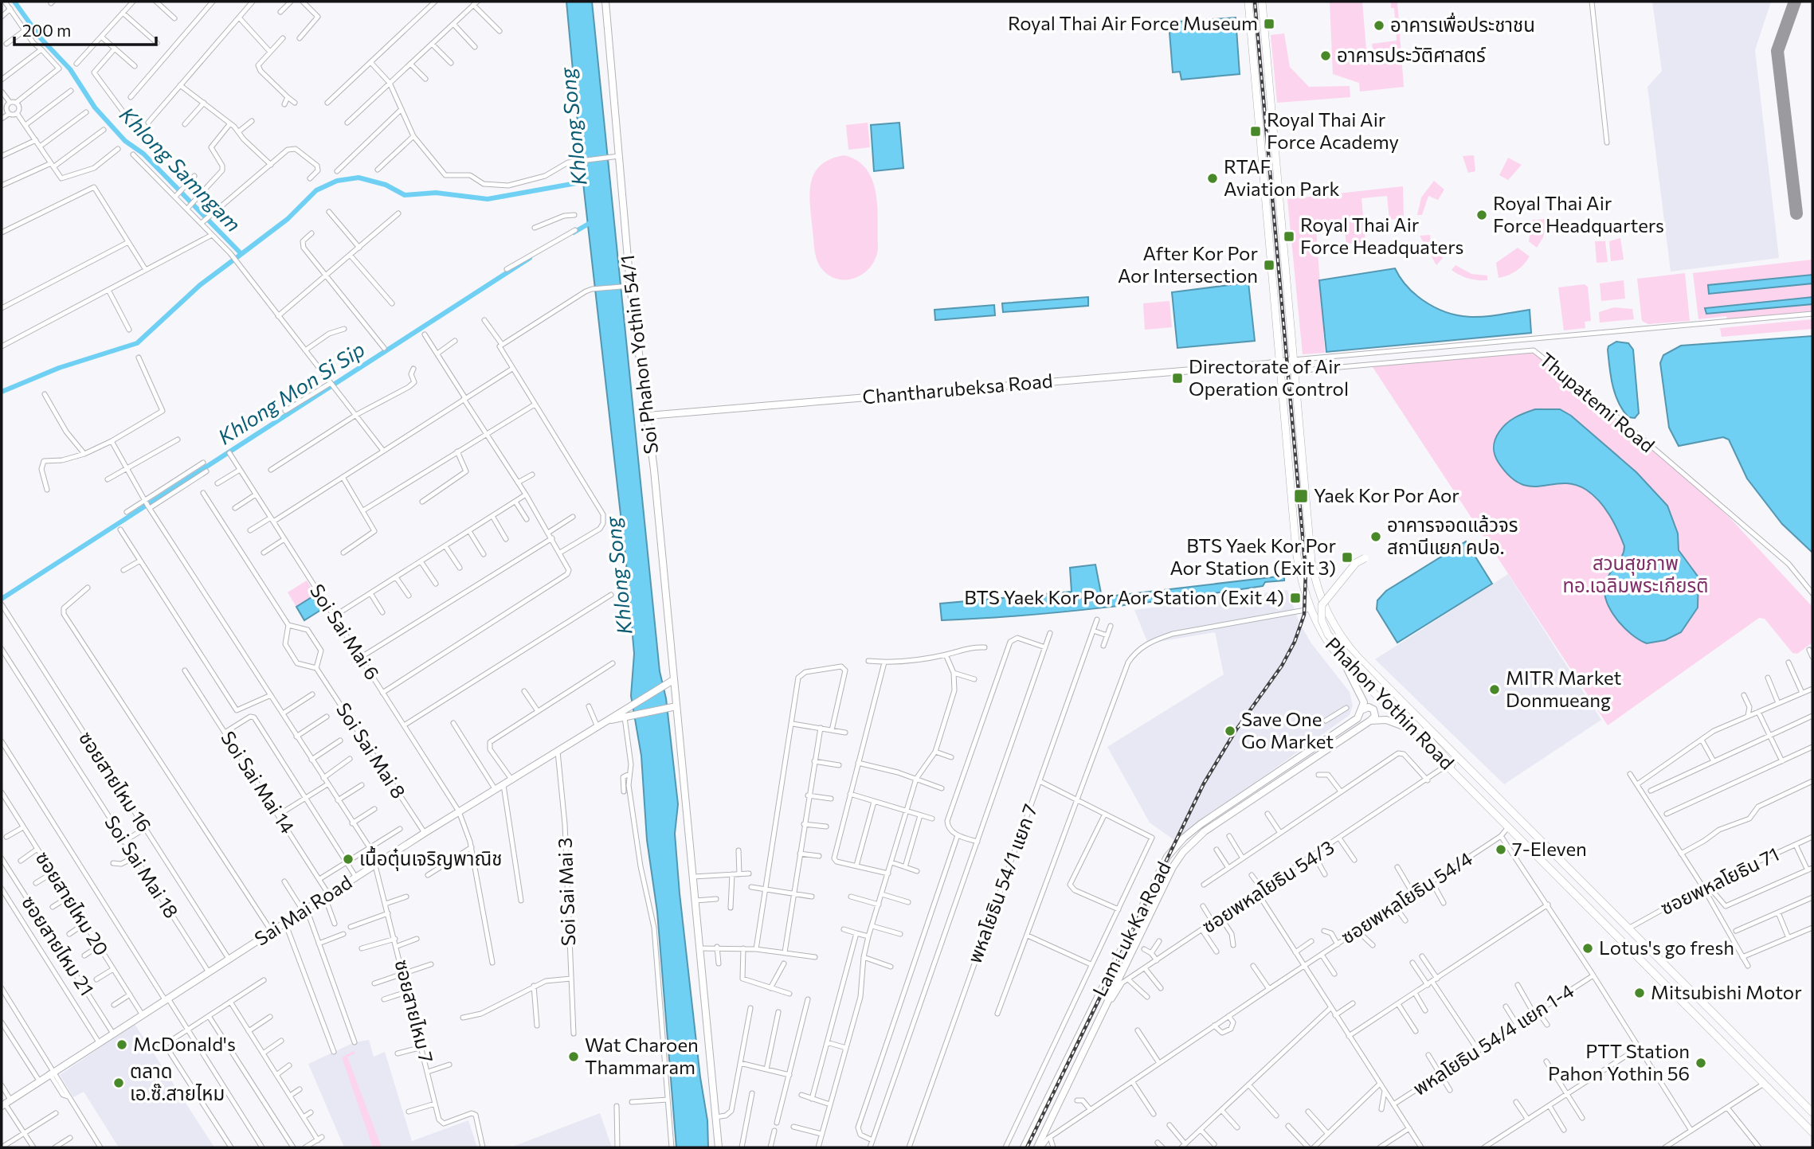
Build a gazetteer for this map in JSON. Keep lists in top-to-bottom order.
{
  "streets": {
    "main road": [
      "Soi Phahon Yothin 54/1",
      "Chantharubeksa Road",
      "Phahon Yothin Road",
      "Sai Mai Road",
      "Lam Luk Ka Road"
    ],
    "street": [
      "Thupatemi Road",
      "Soi Sai Mai 6",
      "Soi Sai Mai 8",
      "ซอยสายไหม 16",
      "Soi Sai Mai 14",
      "Soi Sai Mai 18",
      "ซอยพหลโยธิน 71",
      "พหลโยธิน 54/1 แยก 7",
      "ซอยพหลโยธิน 54/3",
      "Soi Sai Mai 3",
      "ซอยพหลโยธิน 54/4",
      "ซอยสายไหม 20",
      "ซอยสายไหม 21",
      "ซอยสายไหม 7",
      "พหลโยธิน 54/4 แยก 1-4"
    ]
  },
  "crossings": [
    ["Soi Phahon Yothin 54/1", "Chantharubeksa Road"],
    ["Soi Phahon Yothin 54/1", "Sai Mai Road"],
    ["Chantharubeksa Road", "Thupatemi Road"],
    ["Chantharubeksa Road", "Phahon Yothin Road"],
    ["Thupatemi Road", "Phahon Yothin Road"],
    ["Soi Sai Mai 6", "Sai Mai Road"],
    ["Phahon Yothin Road", "ซอยพหลโยธิน 71"],
    ["Phahon Yothin Road", "ซอยพหลโยธิน 54/3"],
    ["Phahon Yothin Road", "ซอยพหลโยธิน 54/4"],
    ["Soi Sai Mai 8", "Sai Mai Road"],
    ["ซอยสายไหม 16", "Sai Mai Road"],
    ["Soi Sai Mai 14", "Sai Mai Road"],
    ["Soi Sai Mai 18", "Sai Mai Road"],
    ["Soi Sai Mai 3", "Sai Mai Road"],
    ["ซอยสายไหม 20", "Sai Mai Road"],
    ["Sai Mai Road", "ซอยสายไหม 21"],
    ["Sai Mai Road", "ซอยสายไหม 7"]
  ],
  "water": ["Khlong Song", "Khlong Samngam", "Khlong Mon Si Sip"],
  "parks": ["สวนสุขภาพ ทอ.เฉลิมพระเกียรติ"],
  "places": {
    "transit": [
      "Royal Thai Air Force Museum",
      "Royal Thai Air Force Academy",
      "Royal Thai Air Force Headquaters",
      "After Kor Por Aor Intersection",
      "Directorate of Air Operation Control",
      "Yaek Kor Por Aor",
      "BTS Yaek Kor Por Aor Station (Exit 3)",
      "BTS Yaek Kor Por Aor Station (Exit 4)"
    ],
    "other": [
      "อาคารเพื่อประชาชน",
      "อาคารประวัติศาสตร์",
      "RTAF Aviation Park",
      "Royal Thai Air Force Headquarters",
      "อาคารจอดแล้วจร สถานีแยก คปอ.",
      "MITR Market Donmueang",
      "Save One Go Market",
      "7-Eleven",
      "เนื้อตุ๋นเจริญพาณิช",
      "Lotus's go fresh",
      "Mitsubishi Motor",
      "McDonald's",
      "Wat Charoen Thammaram",
      "PTT Station Pahon Yothin 56",
      "ตลาด เอ.ซ๊.สายไหม"
    ]
  },
  "scale_bar": "200 m"
}
